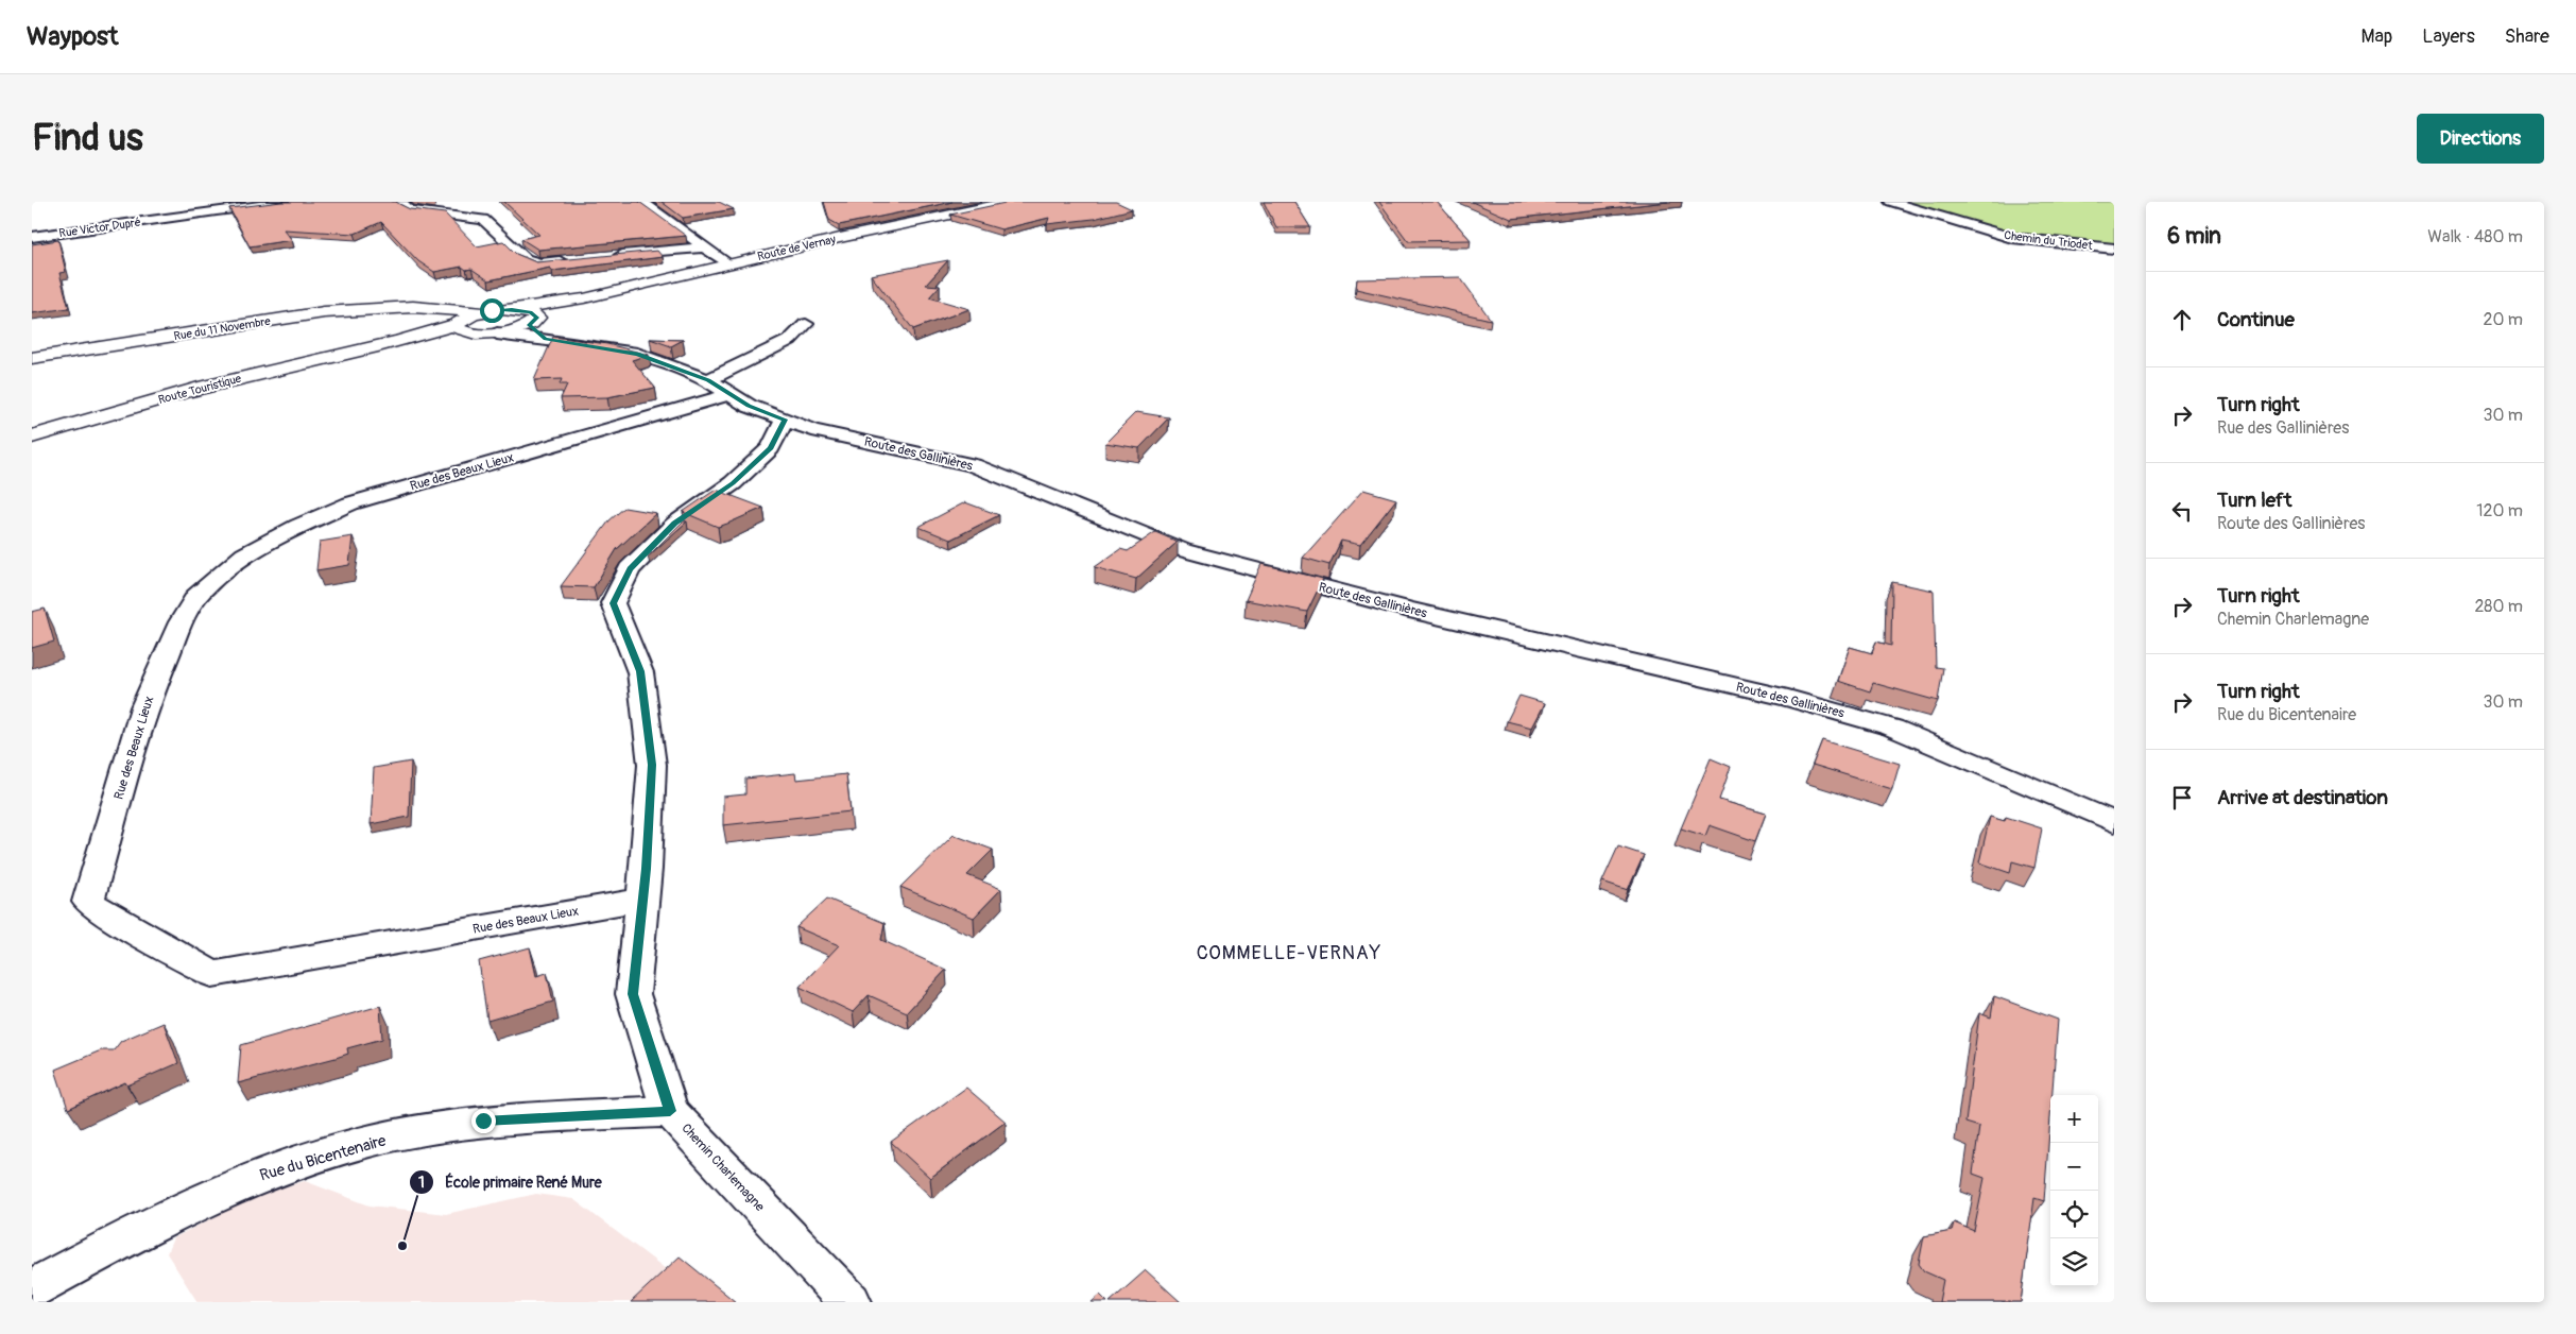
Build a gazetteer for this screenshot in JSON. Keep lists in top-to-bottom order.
{
  "streets": {
    "street": [
      "Rue Victor Dupré",
      "Chemin du Triodet",
      "Route de Vernay",
      "Rue du 11 Novembre",
      "Route Touristique",
      "Route des Gallinières",
      "Rue des Beaux Lieux",
      "Rue du Bicentenaire",
      "Chemin Charlemagne"
    ]
  },
  "crossings": [
    ["Route de Vernay", "Rue du 11 Novembre"],
    ["Route de Vernay", "Route Touristique"],
    ["Route de Vernay", "Route des Gallinières"],
    ["Rue du 11 Novembre", "Route Touristique"],
    ["Route des Gallinières", "Rue des Beaux Lieux"],
    ["Route des Gallinières", "Chemin Charlemagne"],
    ["Rue des Beaux Lieux", "Chemin Charlemagne"],
    ["Rue du Bicentenaire", "Chemin Charlemagne"]
  ],
  "districts": ["COMMELLE-VERNAY"],
  "places": ["École primaire René Mure"],
  "page": {
    "header": "Waypost",
    "nav": ["Map", "Layers", "Share"],
    "buttons": "Directions",
    "title": "Find us",
    "heading": ["6 min", "Walk · 480 m"],
    "list": [
      ["Continue", "20 m"],
      ["Turn right", "Rue des Gallinières", "30 m"],
      ["Turn left", "Route des Gallinières", "120 m"],
      ["Turn right", "Chemin Charlemagne", "280 m"],
      ["Turn right", "Rue du Bicentenaire", "30 m"],
      "Arrive at destination"
    ],
    "map_buttons": ["+", "−"]
  }
}
